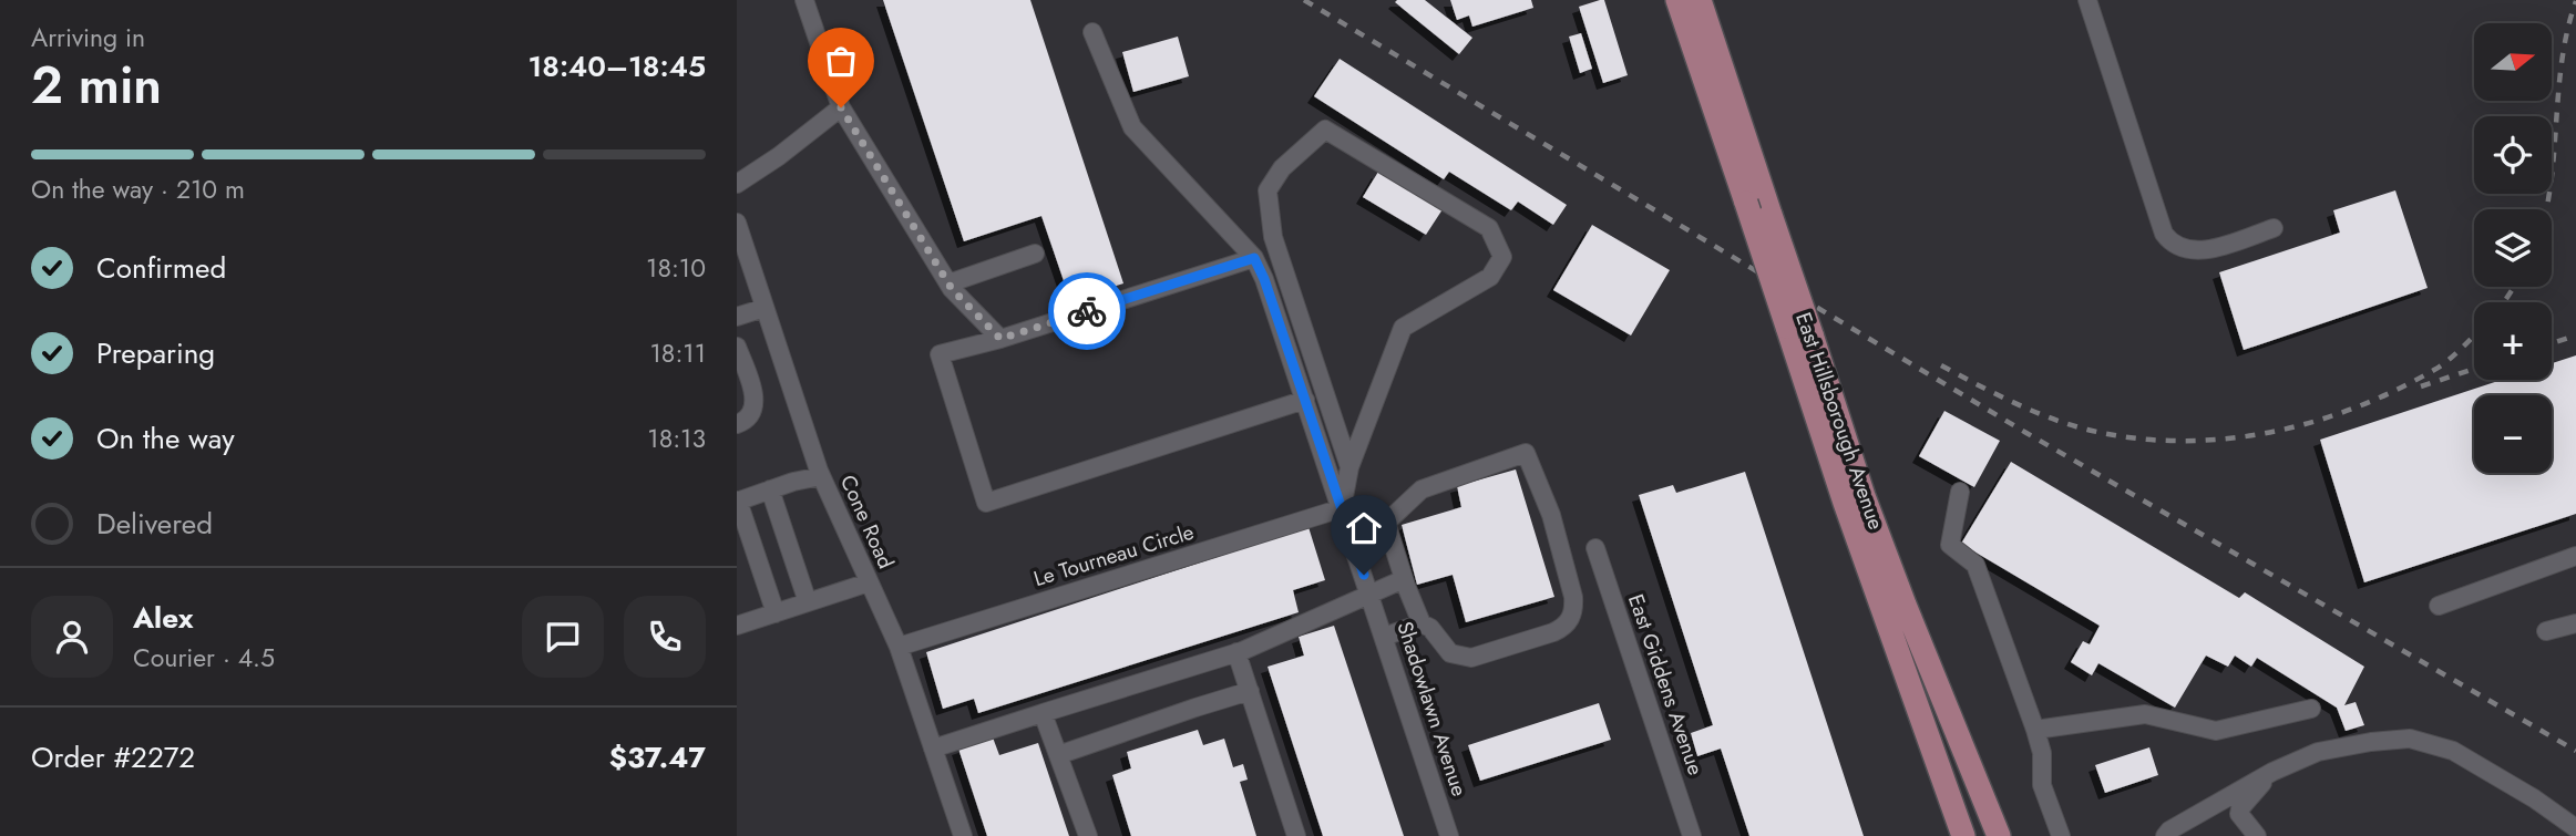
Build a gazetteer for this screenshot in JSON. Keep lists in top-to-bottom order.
{
  "streets": {
    "main road": ["East Hillsborough Avenue"],
    "street": [
      "Cone Road",
      "Le Tourneau Circle",
      "East Giddens Avenue",
      "Shadowlawn Avenue"
    ]
  },
  "crossings": [
    ["Cone Road", "Le Tourneau Circle"],
    ["Le Tourneau Circle", "Shadowlawn Avenue"]
  ],
  "north": "right",
  "page": {
    "heading": ["2 min", "Arriving in", "18:40–18:45"],
    "panel": [
      "Alex",
      "Courier · 4.5",
      "Order #2272",
      "$37.47"
    ],
    "map_buttons": ["+", "−"],
    "bar": "On the way · 210 m",
    "list": [
      ["Confirmed", "18:10"],
      ["Preparing", "18:11"],
      ["On the way", "18:13"],
      "Delivered"
    ]
  }
}
